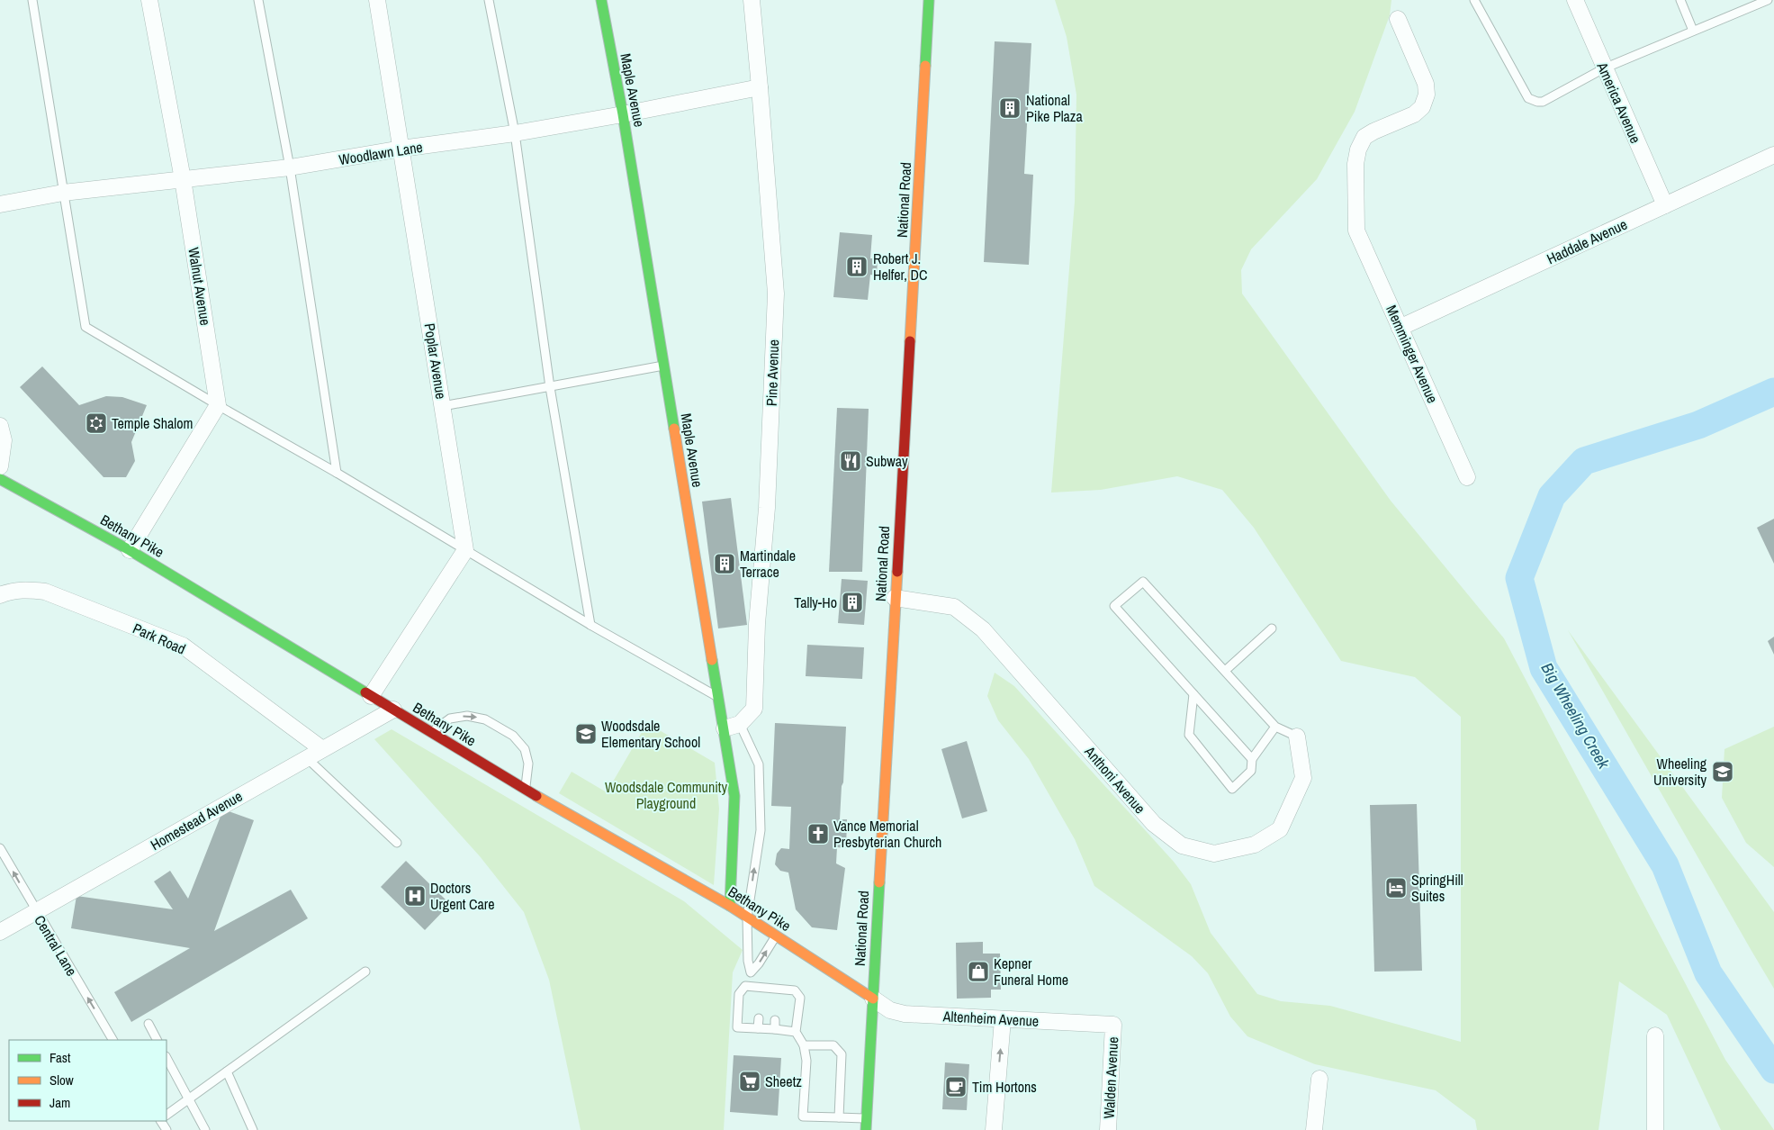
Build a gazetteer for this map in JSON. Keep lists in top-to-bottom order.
{
  "streets": {
    "main road": ["Maple Avenue", "National Road", "Bethany Pike"],
    "street": [
      "America Avenue",
      "Woodlawn Lane",
      "Haddale Avenue",
      "Walnut Avenue",
      "Memminger Avenue",
      "Poplar Avenue",
      "Pine Avenue",
      "Park Road",
      "Anthoni Avenue",
      "Homestead Avenue",
      "Altenheim Avenue",
      "Walden Avenue"
    ],
    "lane": ["Central Lane"]
  },
  "crossings": [
    ["Maple Avenue", "Woodlawn Lane"],
    ["Maple Avenue", "Bethany Pike"],
    ["America Avenue", "Haddale Avenue"],
    ["Woodlawn Lane", "Walnut Avenue"],
    ["Woodlawn Lane", "Poplar Avenue"],
    ["Woodlawn Lane", "Pine Avenue"],
    ["National Road", "Bethany Pike"],
    ["National Road", "Anthoni Avenue"],
    ["National Road", "Altenheim Avenue"],
    ["Haddale Avenue", "Memminger Avenue"],
    ["Bethany Pike", "Homestead Avenue"],
    ["Bethany Pike", "Altenheim Avenue"],
    ["Park Road", "Homestead Avenue"],
    ["Homestead Avenue", "Central Lane"],
    ["Altenheim Avenue", "Walden Avenue"]
  ],
  "one_way": ["Central Lane"],
  "water": ["Big Wheeling Creek"],
  "parks": ["Woodsdale Community Playground"],
  "places": {
    "building": [
      "National Pike Plaza",
      "Robert J. Helfer, DC",
      "Martindale Terrace",
      "Tally-Ho"
    ],
    "synagogue": ["Temple Shalom"],
    "restaurant": ["Subway"],
    "school or university": ["Woodsdale Elementary School", "Wheeling University"],
    "church": ["Vance Memorial Presbyterian Church"],
    "hotel": ["SpringHill Suites"],
    "hospital": ["Doctors Urgent Care"],
    "shop": ["Kepner Funeral Home"],
    "supermarket": ["Sheetz"],
    "cafe": ["Tim Hortons"]
  },
  "legend": ["Fast", "Slow", "Jam"]
}
